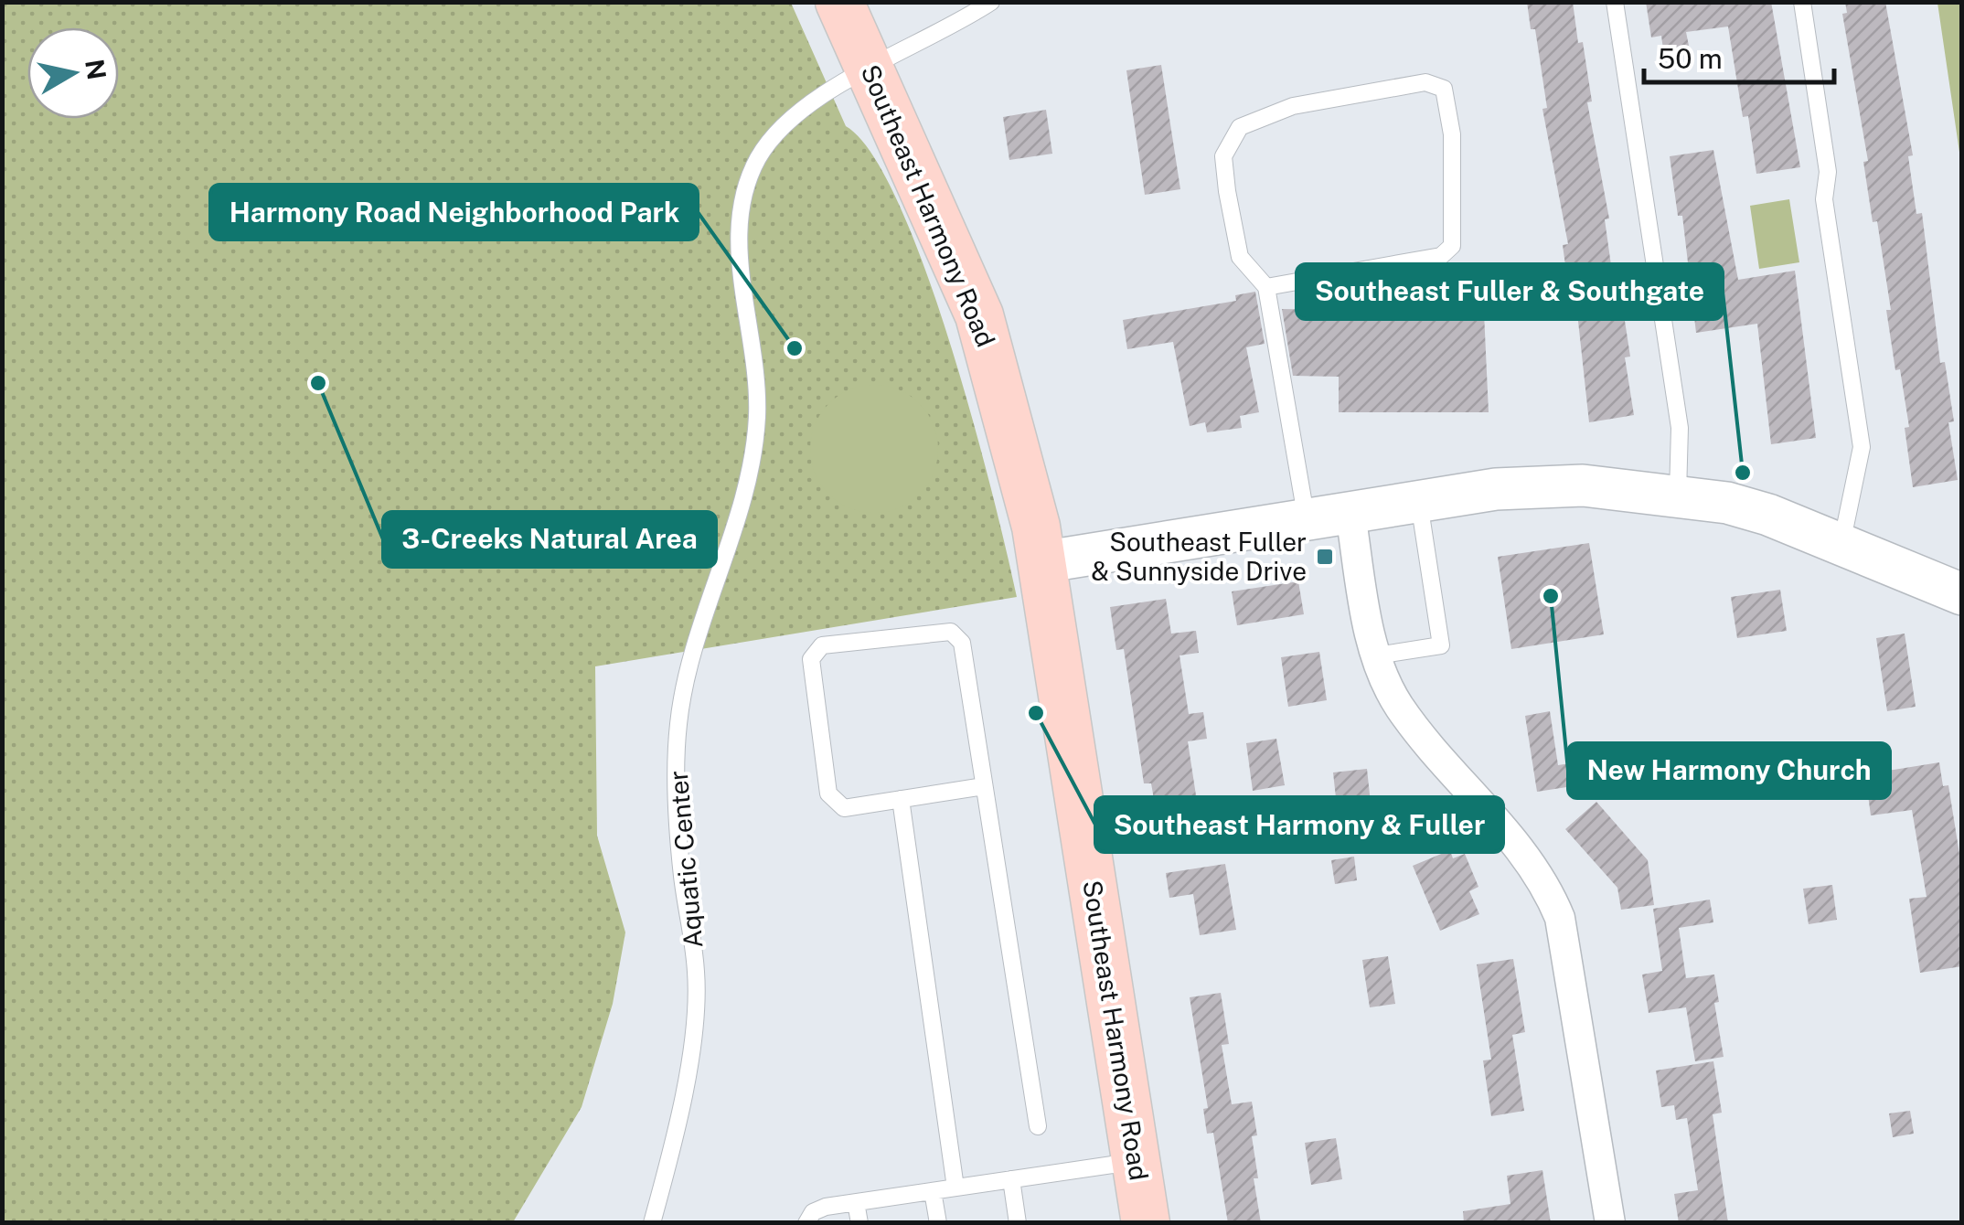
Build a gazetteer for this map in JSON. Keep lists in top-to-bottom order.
{
  "streets": {
    "main road": ["Southeast Harmony Road"],
    "lane": ["Aquatic Center"]
  },
  "crossings": [
    ["Southeast Harmony Road", "Aquatic Center"]
  ],
  "places": {
    "other": [
      "Harmony Road Neighborhood Park",
      "3-Creeks Natural Area",
      "Southeast Fuller & Southgate",
      "New Harmony Church",
      "Southeast Harmony & Fuller"
    ],
    "transit": ["Southeast Fuller & Sunnyside Drive"]
  },
  "scale_bar": "50 m",
  "north": "right"
}
